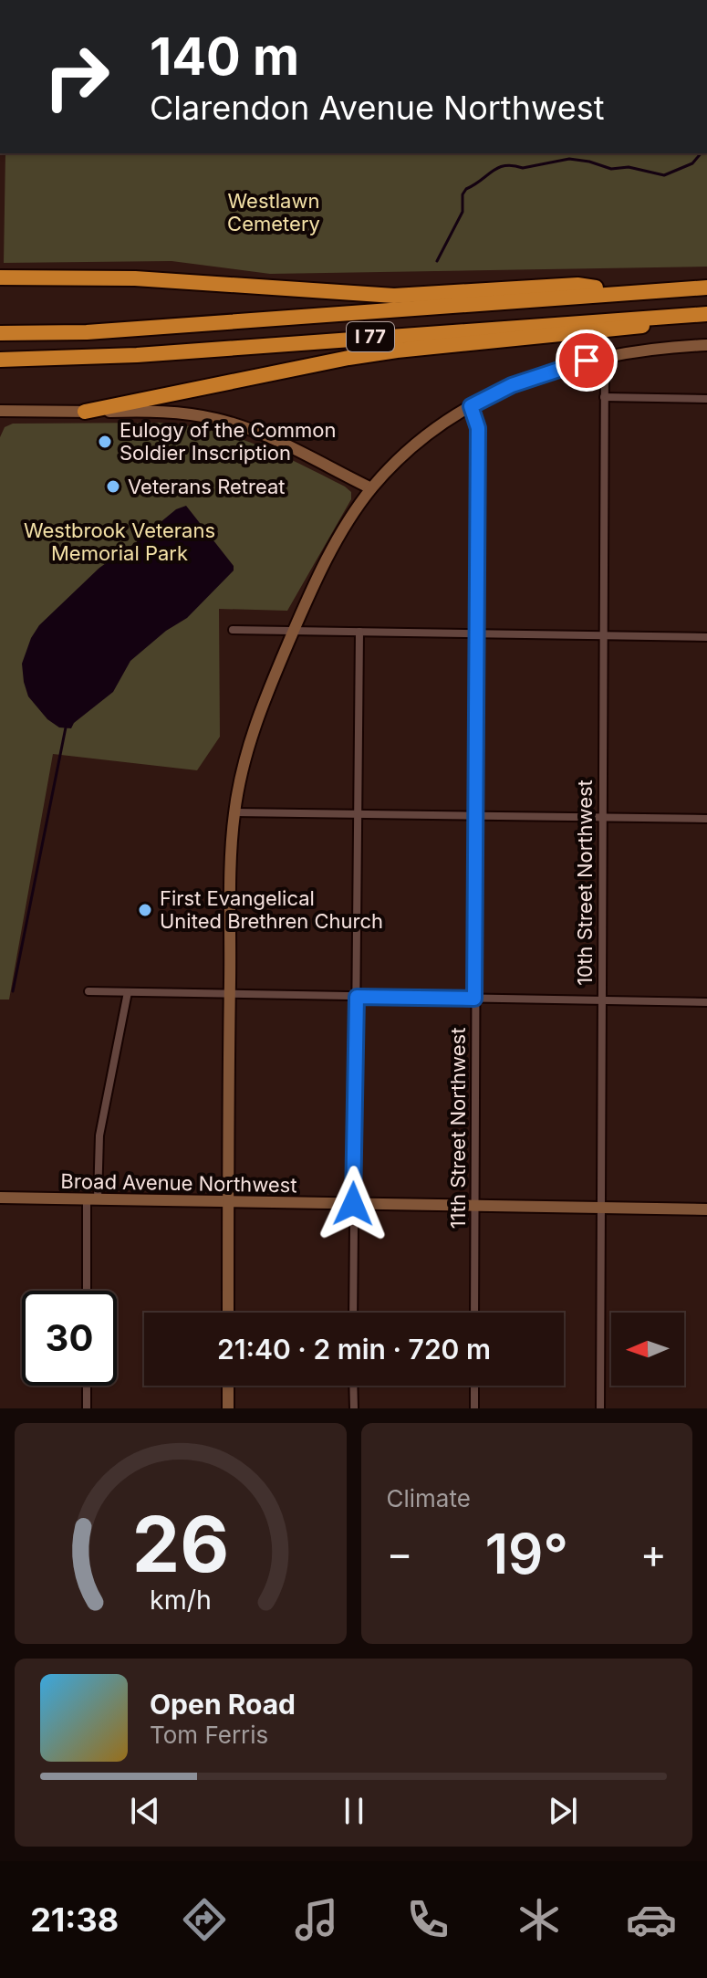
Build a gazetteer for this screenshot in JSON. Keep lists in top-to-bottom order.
{
  "streets": {
    "highway": ["I 77"],
    "street": ["10th Street Northwest", "11th Street Northwest", "Broad Avenue Northwest"]
  },
  "crossings": [
    ["10th Street Northwest", "Broad Avenue Northwest"],
    ["11th Street Northwest", "Broad Avenue Northwest"]
  ],
  "parks": ["Westlawn Cemetery", "Westbrook Veterans Memorial Park"],
  "places": ["Eulogy of the Common Soldier Inscription", "Veterans Retreat", "First Evangelical United Brethren Church"],
  "north": "left",
  "page": {
    "turn": ["140 m", "Clarendon Avenue Northwest"],
    "limit": "30",
    "trip": "21:40 · 2 min · 720 m",
    "tile": "Climate",
    "heat": ["−", "19°", "+"],
    "song": ["Open Road", "Tom Ferris"],
    "tabs": "21:38",
    "gauge": ["26", "km/h"]
  }
}
